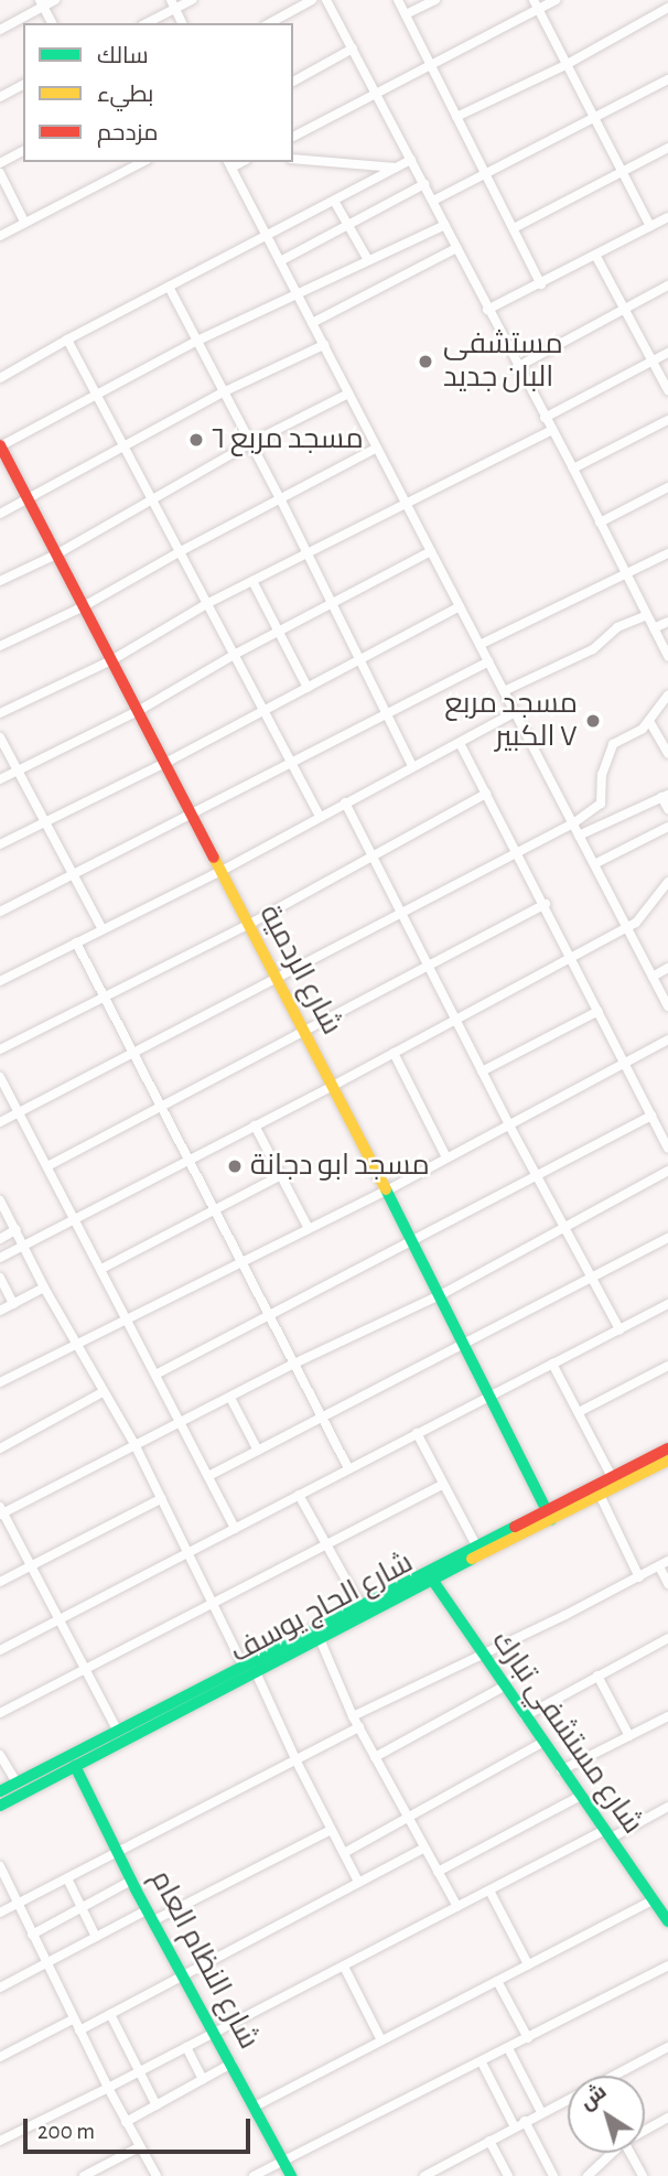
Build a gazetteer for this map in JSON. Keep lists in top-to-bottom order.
{
  "streets": {
    "street": [
      "شارع الردمية",
      "شارع الحاج يوسف",
      "شارع مستشفي تبارك",
      "شارع النظام العام"
    ]
  },
  "crossings": [
    ["شارع الردمية", "شارع الحاج يوسف"],
    ["شارع الحاج يوسف", "شارع مستشفي تبارك"],
    ["شارع الحاج يوسف", "شارع النظام العام"]
  ],
  "places": [
    "مستشفى البان جديد",
    "مسجد مربع ٦",
    "مسجد مربع ٧ الكبير",
    "مسجد ابو دجانة"
  ],
  "legend": ["سالك", "بطيء", "مزدحم"],
  "scale_bar": "200 m",
  "north": "top left"
}
